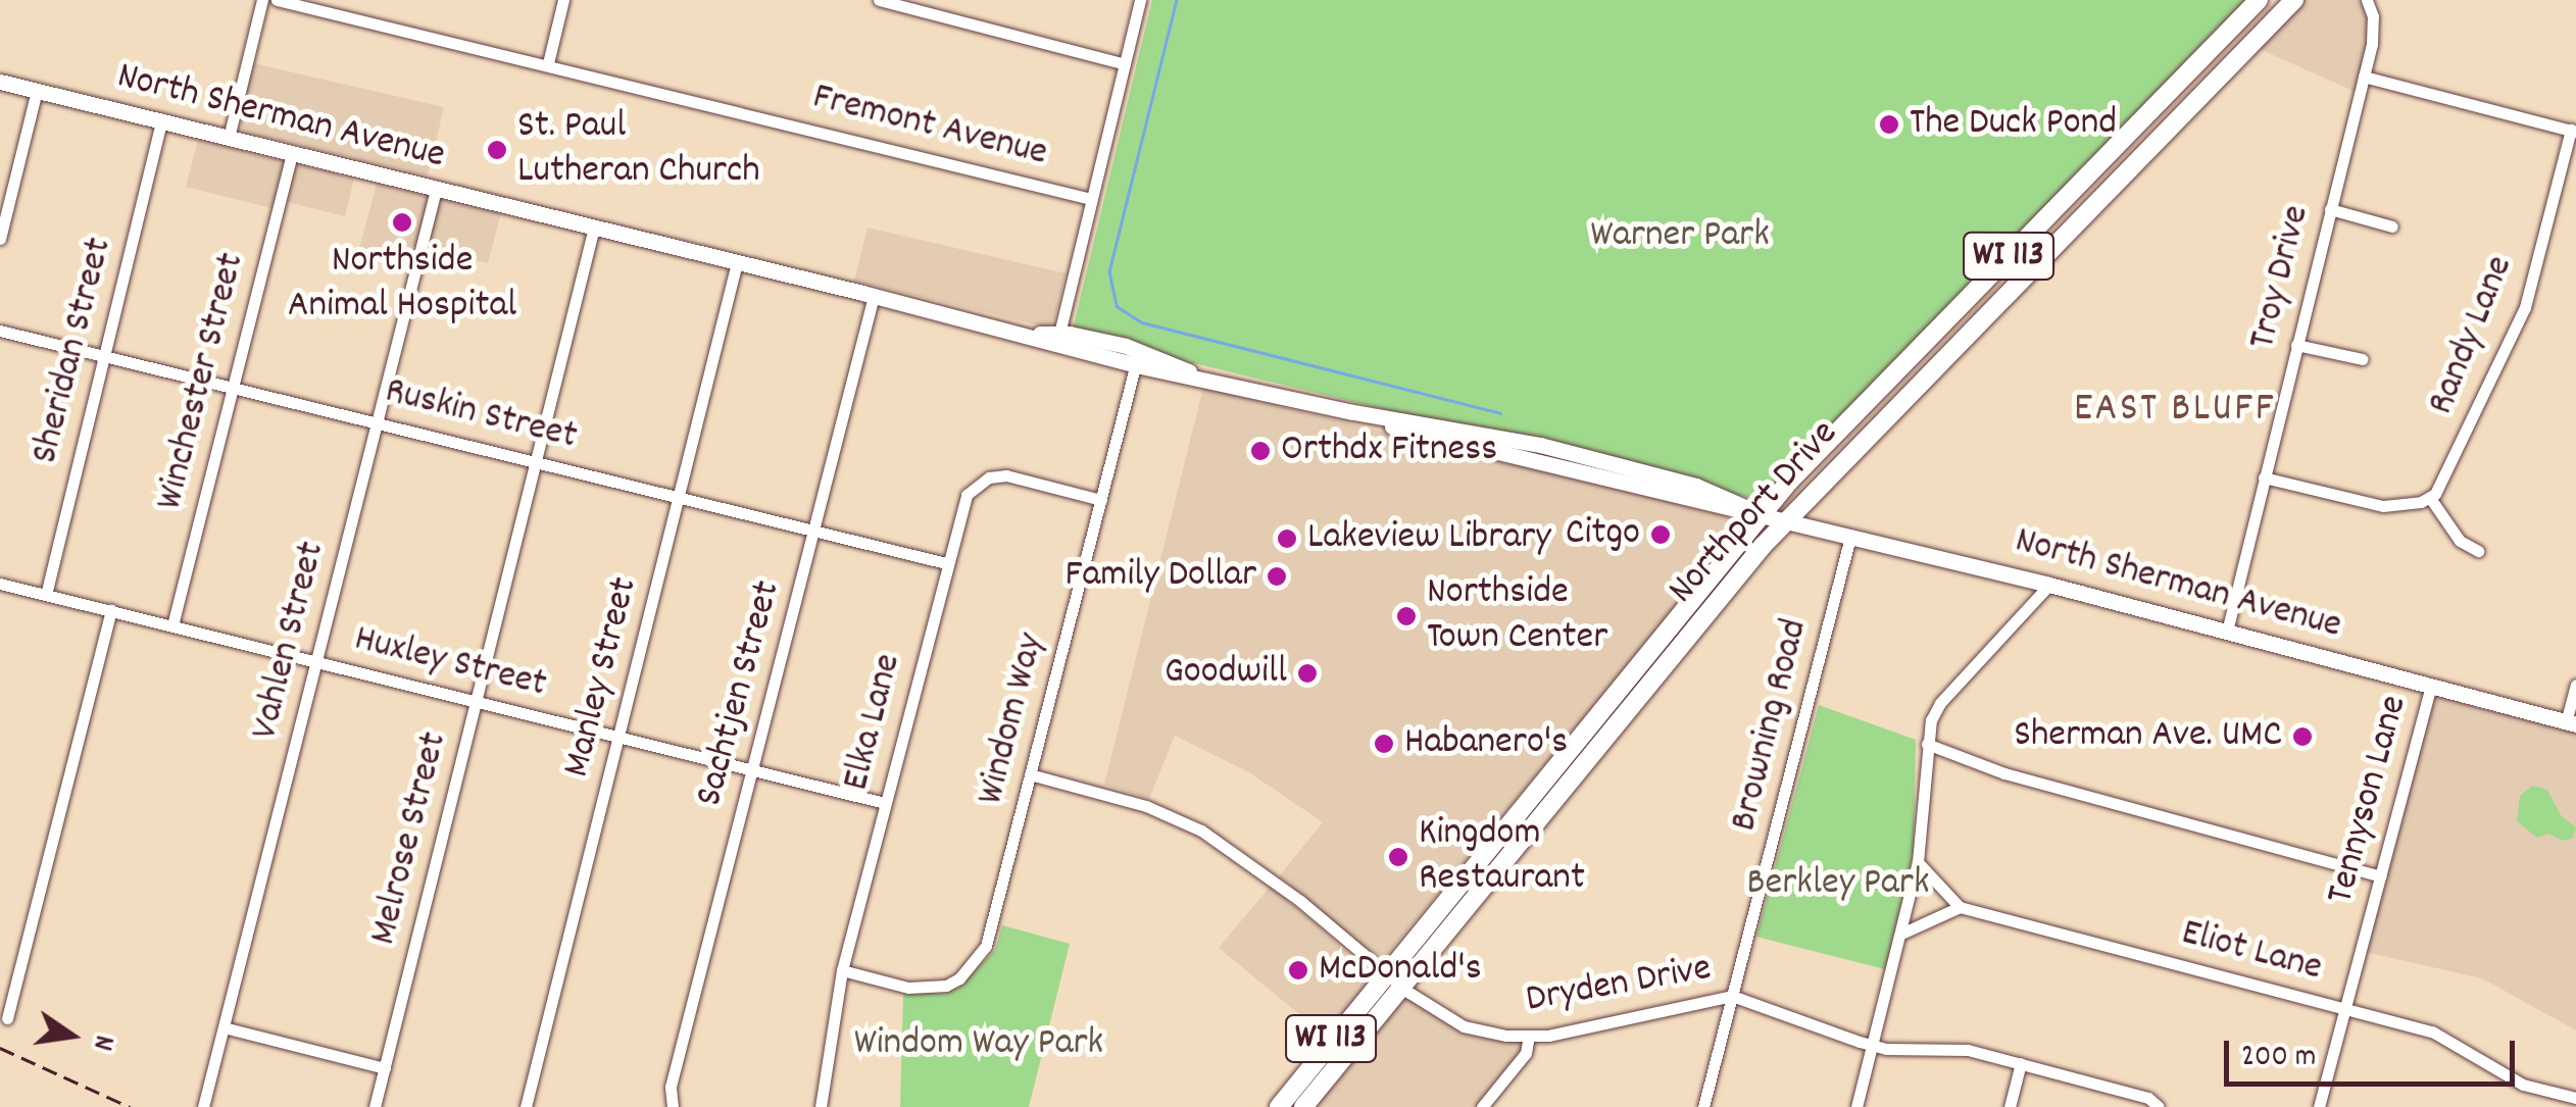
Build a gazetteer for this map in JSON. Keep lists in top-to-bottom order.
{
  "streets": {
    "main road": ["WI 113", "Northport Drive"],
    "street": [
      "North Sherman Avenue",
      "Fremont Avenue",
      "Troy Drive",
      "Randy Lane",
      "Sheridan Street",
      "Winchester Street",
      "Ruskin Street",
      "Vahlen Street",
      "Huxley Street",
      "Manley Street",
      "Sachtjen Street",
      "Windom Way",
      "Elka Lane",
      "Browning Road",
      "Tennyson Lane",
      "Melrose Street",
      "Eliot Lane",
      "Dryden Drive"
    ]
  },
  "crossings": [
    ["North Sherman Avenue", "Troy Drive"],
    ["North Sherman Avenue", "Sheridan Street"],
    ["North Sherman Avenue", "Winchester Street"],
    ["North Sherman Avenue", "Northport Drive"],
    ["North Sherman Avenue", "Vahlen Street"],
    ["North Sherman Avenue", "Manley Street"],
    ["North Sherman Avenue", "Sachtjen Street"],
    ["North Sherman Avenue", "Windom Way"],
    ["North Sherman Avenue", "Browning Road"],
    ["North Sherman Avenue", "Tennyson Lane"],
    ["North Sherman Avenue", "Melrose Street"],
    ["Sheridan Street", "Ruskin Street"],
    ["Sheridan Street", "Huxley Street"],
    ["Winchester Street", "Ruskin Street"],
    ["Winchester Street", "Huxley Street"],
    ["Ruskin Street", "Vahlen Street"],
    ["Ruskin Street", "Manley Street"],
    ["Ruskin Street", "Sachtjen Street"],
    ["Ruskin Street", "Elka Lane"],
    ["Ruskin Street", "Melrose Street"],
    ["Northport Drive", "Dryden Drive"],
    ["Vahlen Street", "Huxley Street"],
    ["Huxley Street", "Manley Street"],
    ["Huxley Street", "Sachtjen Street"],
    ["Huxley Street", "Elka Lane"],
    ["Huxley Street", "Melrose Street"],
    ["Windom Way", "Elka Lane"],
    ["Windom Way", "Dryden Drive"],
    ["Browning Road", "Dryden Drive"],
    ["Tennyson Lane", "Eliot Lane"]
  ],
  "districts": ["EAST BLUFF"],
  "parks": ["Warner Park", "Berkley Park", "Windom Way Park"],
  "places": [
    "The Duck Pond",
    "St. Paul Lutheran Church",
    "Northside Animal Hospital",
    "Orthdx Fitness",
    "Citgo",
    "Lakeview Library",
    "Family Dollar",
    "Northside Town Center",
    "Goodwill",
    "Sherman Ave. UMC",
    "Habanero's",
    "Kingdom Restaurant",
    "McDonald's"
  ],
  "scale_bar": "200 m",
  "north": "right"
}
